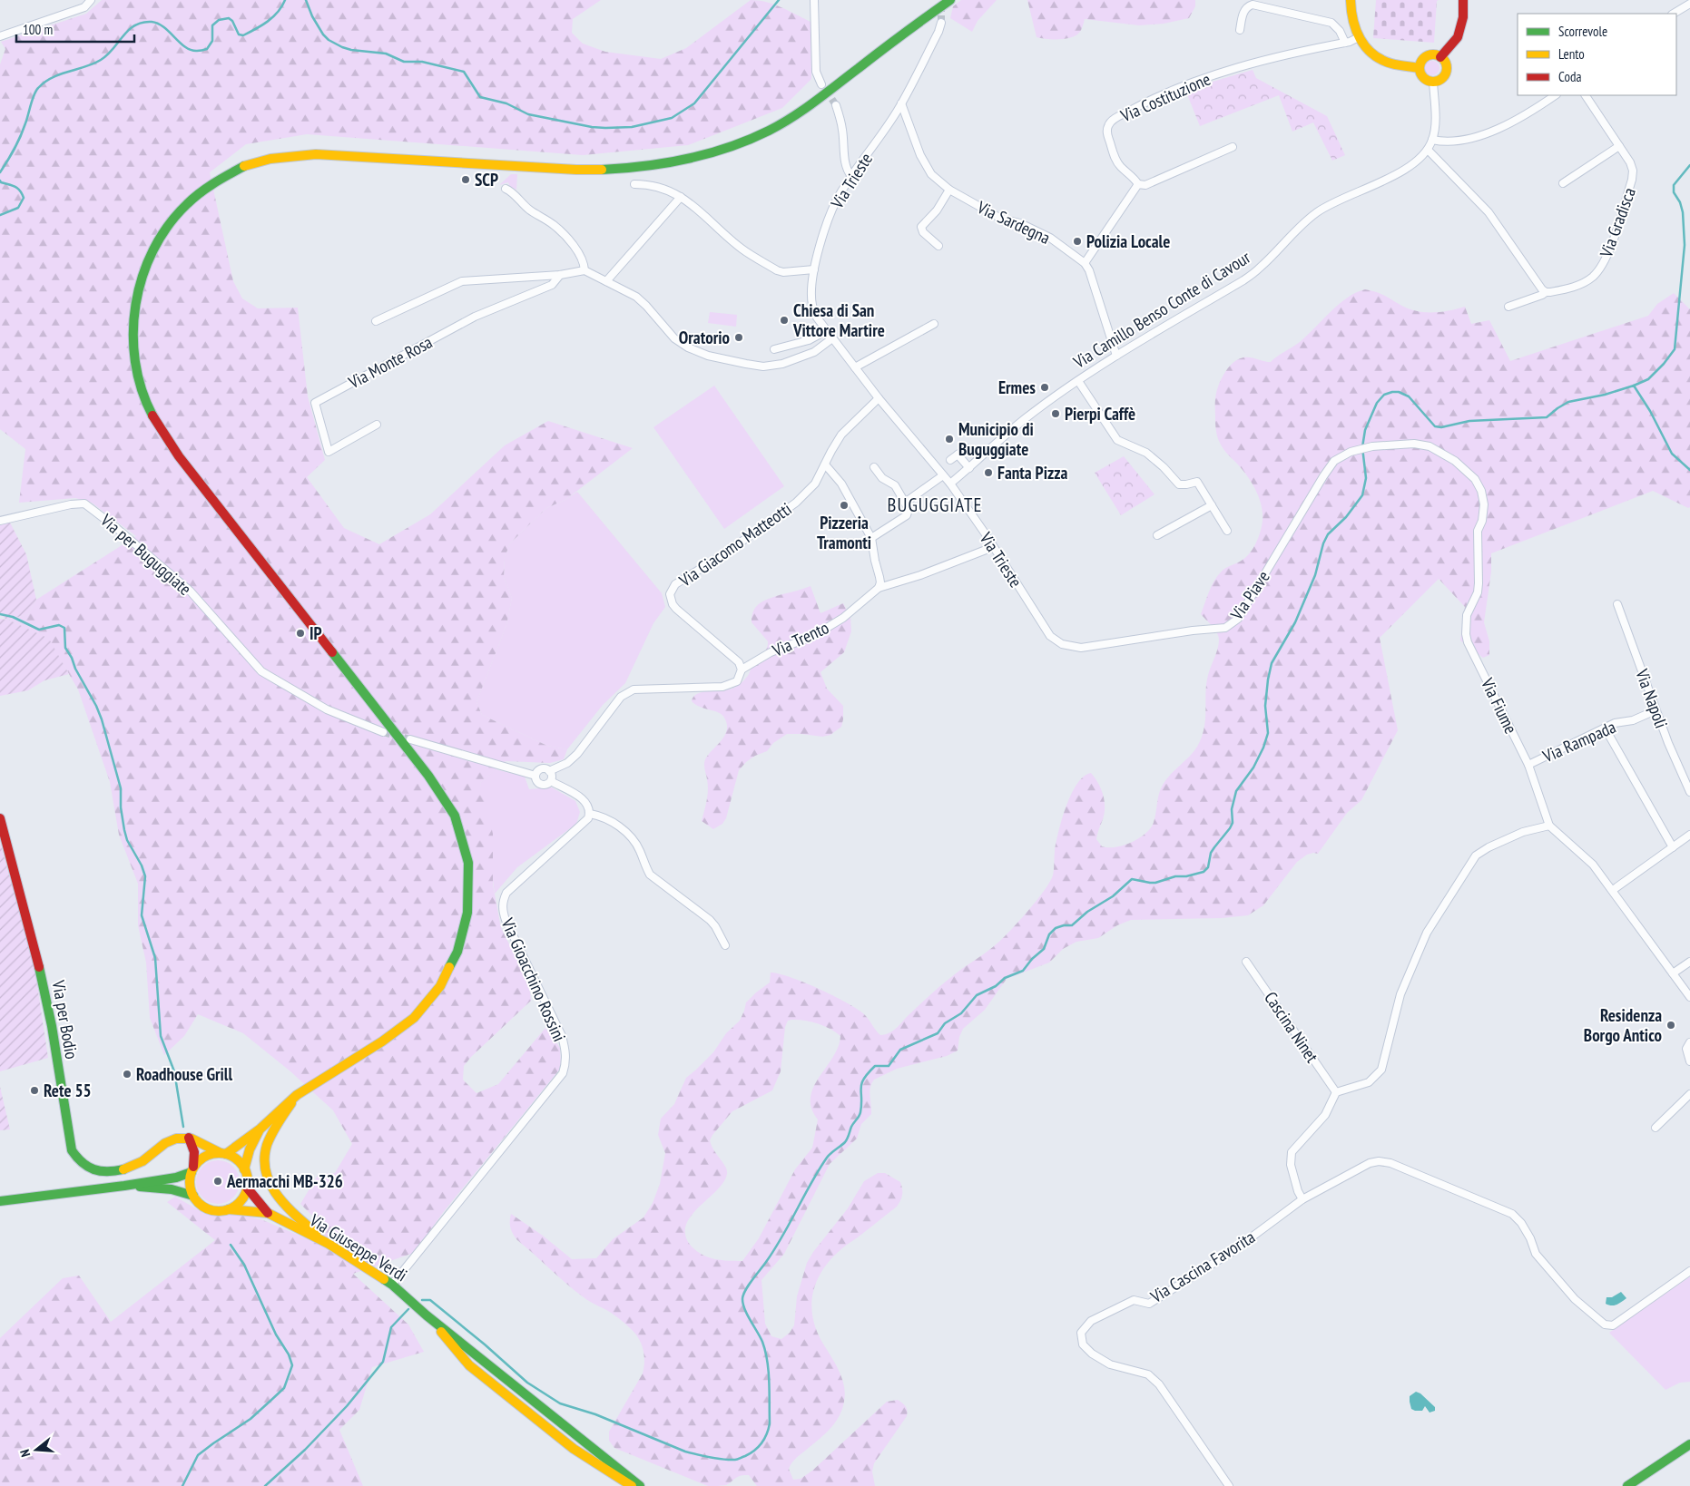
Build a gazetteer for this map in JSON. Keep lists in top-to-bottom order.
{
  "streets": {
    "main road": ["Via per Bodio", "Via Giuseppe Verdi"],
    "street": [
      "Via Costituzione",
      "Via Trieste",
      "Via Sardegna",
      "Via Gradisca",
      "Via Camillo Benso Conte di Cavour",
      "Via Monte Rosa",
      "Via Giacomo Matteotti",
      "Via per Buguggiate",
      "Via Piave",
      "Via Trento",
      "Via Napoli",
      "Via Fiume",
      "Via Rampada",
      "Via Gioacchino Rossini",
      "Cascina Ninet",
      "Via Cascina Favorita"
    ]
  },
  "crossings": [
    ["Via Trieste", "Via Sardegna"],
    ["Via Trieste", "Via Camillo Benso Conte di Cavour"],
    ["Via Trieste", "Via Giacomo Matteotti"],
    ["Via Trieste", "Via Piave"],
    ["Via Trieste", "Via Trento"],
    ["Via Giacomo Matteotti", "Via Trento"],
    ["Via Piave", "Via Fiume"],
    ["Via Napoli", "Via Rampada"],
    ["Via Fiume", "Via Rampada"],
    ["Via Gioacchino Rossini", "Via Giuseppe Verdi"]
  ],
  "districts": ["BUGUGGIATE"],
  "places": [
    "SCP",
    "Polizia Locale",
    "Chiesa di San Vittore Martire",
    "Oratorio",
    "Ermes",
    "Pierpi Caffè",
    "Municipio di Buguggiate",
    "Fanta Pizza",
    "Pizzeria Tramonti",
    "IP",
    "Residenza Borgo Antico",
    "Roadhouse Grill",
    "Rete 55",
    "Aermacchi MB-326"
  ],
  "legend": ["Scorrevole", "Lento", "Coda"],
  "scale_bar": "100 m",
  "north": "left"
}
